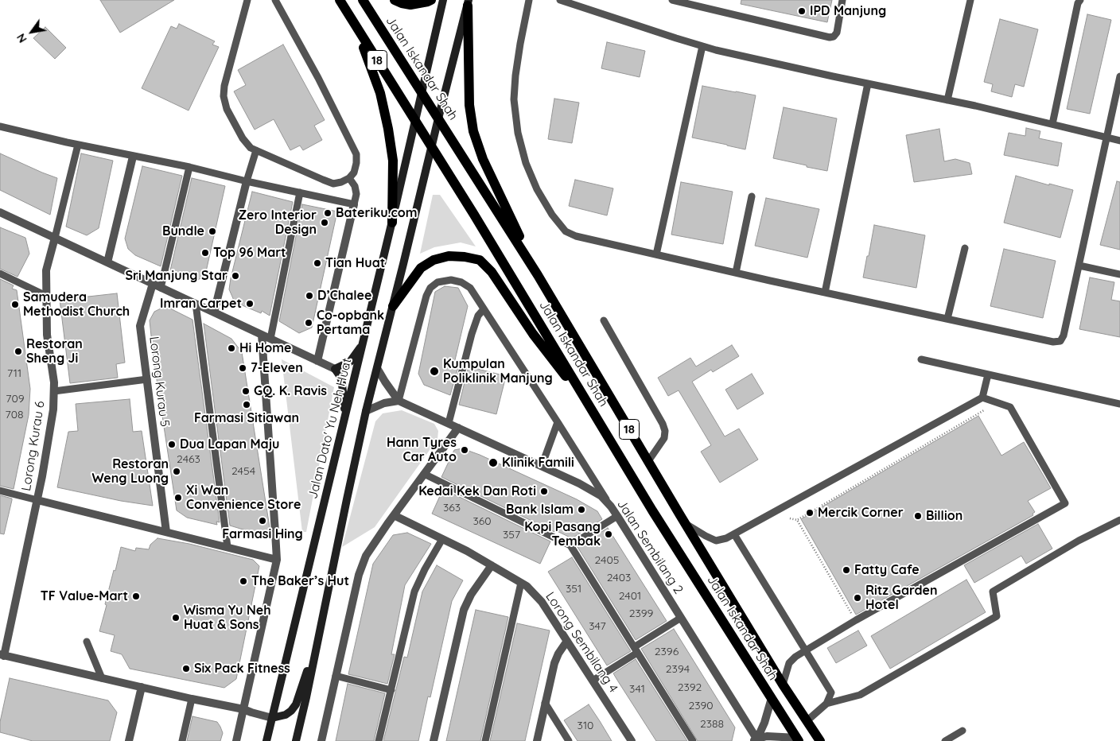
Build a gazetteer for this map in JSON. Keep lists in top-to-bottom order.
{
  "streets": {
    "main road": ["18", "Jalan Iskandar Shah", "Jalan Dato' Yu Neh Huat"],
    "street": [
      "Lorong Kurau 5",
      "Lorong Kurau 6",
      "Jalan Sembilang 2",
      "Lorong Sembilang 4"
    ]
  },
  "crossings": [
    ["Jalan Iskandar Shah", "Jalan Dato' Yu Neh Huat"]
  ],
  "places": [
    "IPD Manjung",
    "Bateriku.com",
    "Zero Interior Design",
    "Bundle",
    "Top 96 Mart",
    "Tian Huat",
    "Sri Manjung Star",
    "D’Chalee",
    "Imran Carpet",
    "Samudera Methodist Church",
    "Co-opbank Pertama",
    "Hi Home",
    "Restoran Sheng Ji",
    "7-Eleven",
    "Kumpulan Poliklinik Manjung",
    "GQ. K. Ravis",
    "Farmasi Sitiawan",
    "Dua Lapan Maju",
    "Hann Tyres Car Auto",
    "Klinik Famili",
    "Restoran Weng Luong",
    "Kedai Kek Dan Roti",
    "Xi Wan Convenience Store",
    "Bank Islam",
    "Mercik Corner",
    "Billion",
    "Farmasi Hing",
    "Kopi Pasang Tembak",
    "Fatty Cafe",
    "The Baker’s Hut",
    "TF Value-Mart",
    "Ritz Garden Hotel",
    "Wisma Yu Neh Huat & Sons",
    "Six Pack Fitness"
  ],
  "house_numbers": [
    "711",
    "709",
    "708",
    "2463",
    "2454",
    "363",
    "360",
    "357",
    "2405",
    "2403",
    "351",
    "2401",
    "2399",
    "347",
    "2396",
    "2394",
    "2392",
    "341",
    "2390",
    "2388",
    "310"
  ],
  "north": "bottom left"
}
